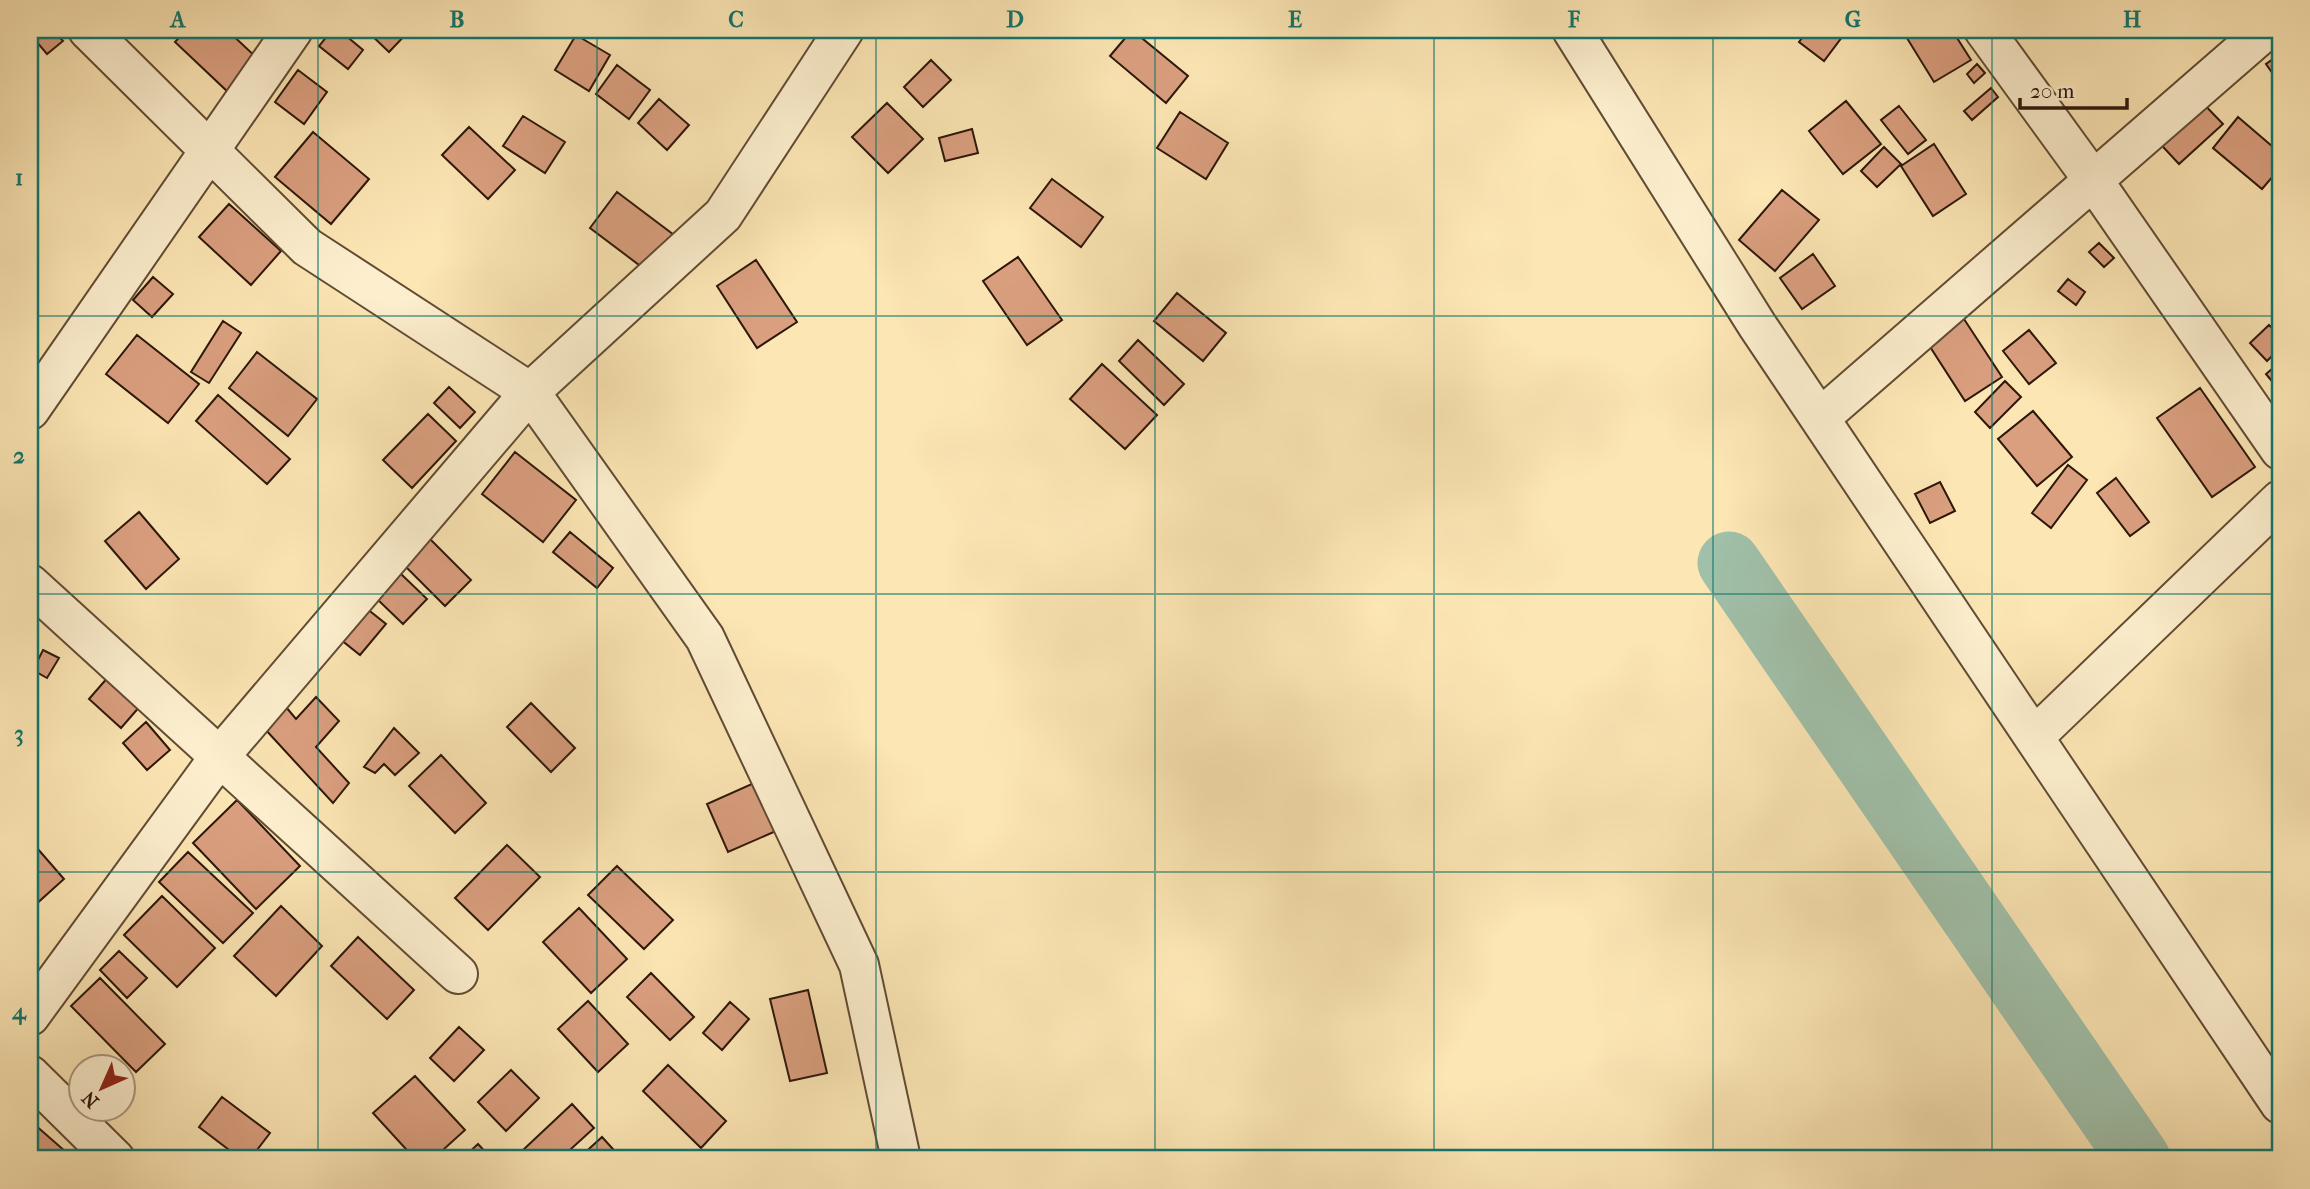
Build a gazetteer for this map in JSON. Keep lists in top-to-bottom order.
{
  "scale_bar": "20 m",
  "north": "bottom left",
  "grid": {
    "columns": [
      "A",
      "B",
      "C",
      "D",
      "E",
      "F",
      "G",
      "H"
    ],
    "rows": [
      "1",
      "2",
      "3",
      "4"
    ]
  }
}
